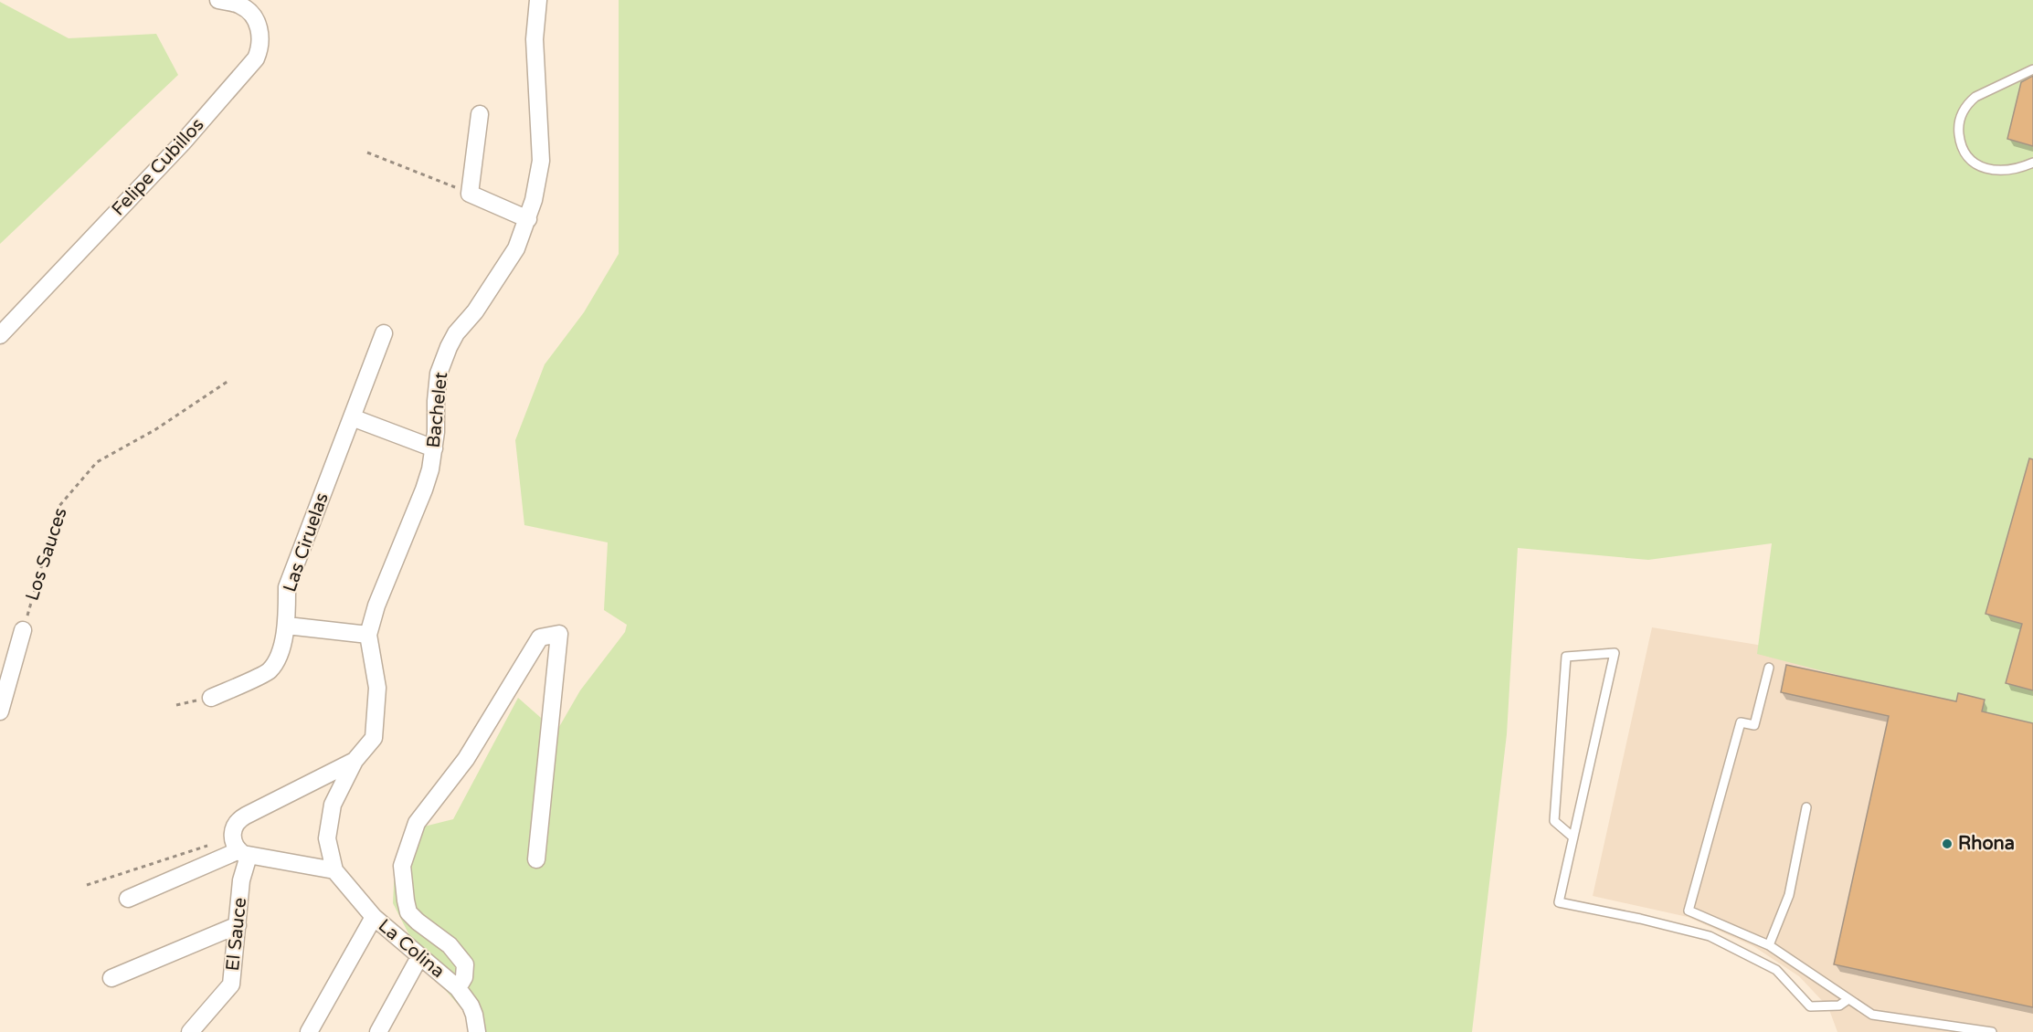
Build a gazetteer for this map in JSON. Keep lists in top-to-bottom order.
{
  "streets": {
    "street": [
      "Felipe Cubillos",
      "Bachelet",
      "Las Ciruelas",
      "El Sauce",
      "La Colina"
    ],
    "path": ["Los Sauces"]
  },
  "crossings": [
    ["Bachelet", "El Sauce"],
    ["Bachelet", "La Colina"]
  ],
  "places": ["Rhona"]
}
